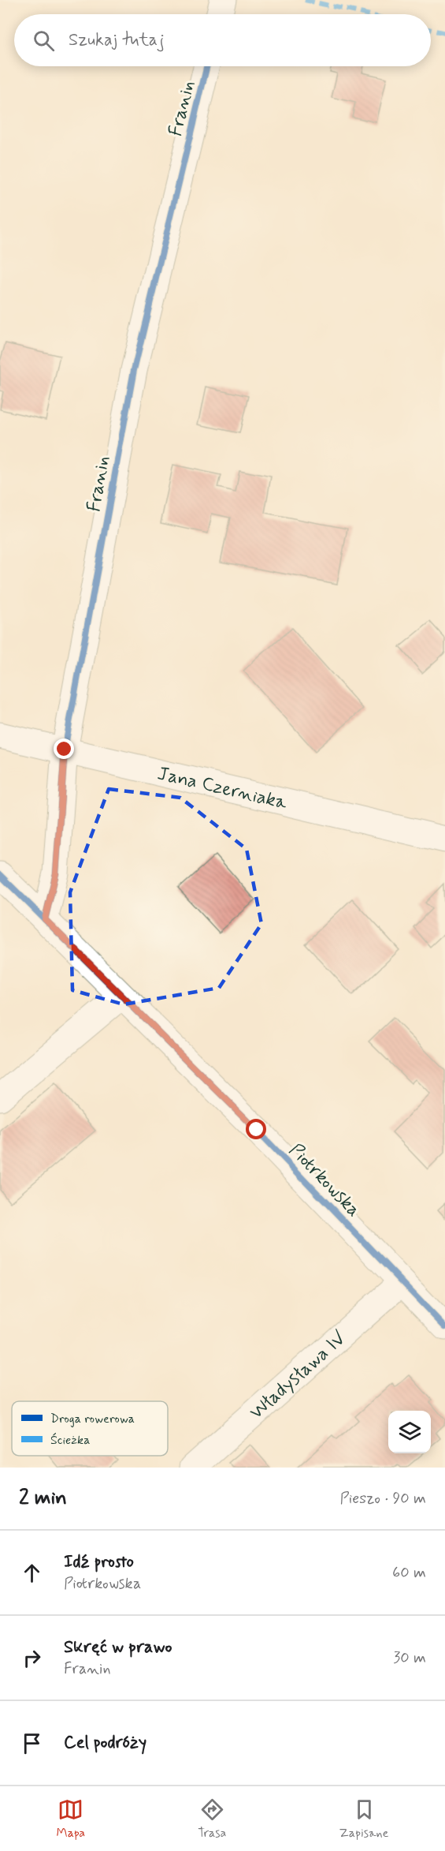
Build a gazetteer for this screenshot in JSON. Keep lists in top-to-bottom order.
{
  "streets": {
    "street": [
      "Franin",
      "Jana Czerniaka",
      "Piotrkowska",
      "Władysława IV"
    ]
  },
  "crossings": [
    ["Franin", "Jana Czerniaka"],
    ["Franin", "Piotrkowska"],
    ["Piotrkowska", "Władysława IV"]
  ],
  "legend": ["Droga rowerowa", "Ścieżka"],
  "page": {
    "search": "Szukaj tutaj",
    "heading": ["2 min", "Pieszo · 90 m"],
    "list": [
      ["Idź prosto", "Piotrkowska", "60 m"],
      ["Skręć w prawo", "Franin", "30 m"],
      "Cel podróży"
    ],
    "nav": ["Mapa", "Trasa", "Zapisane"]
  }
}
